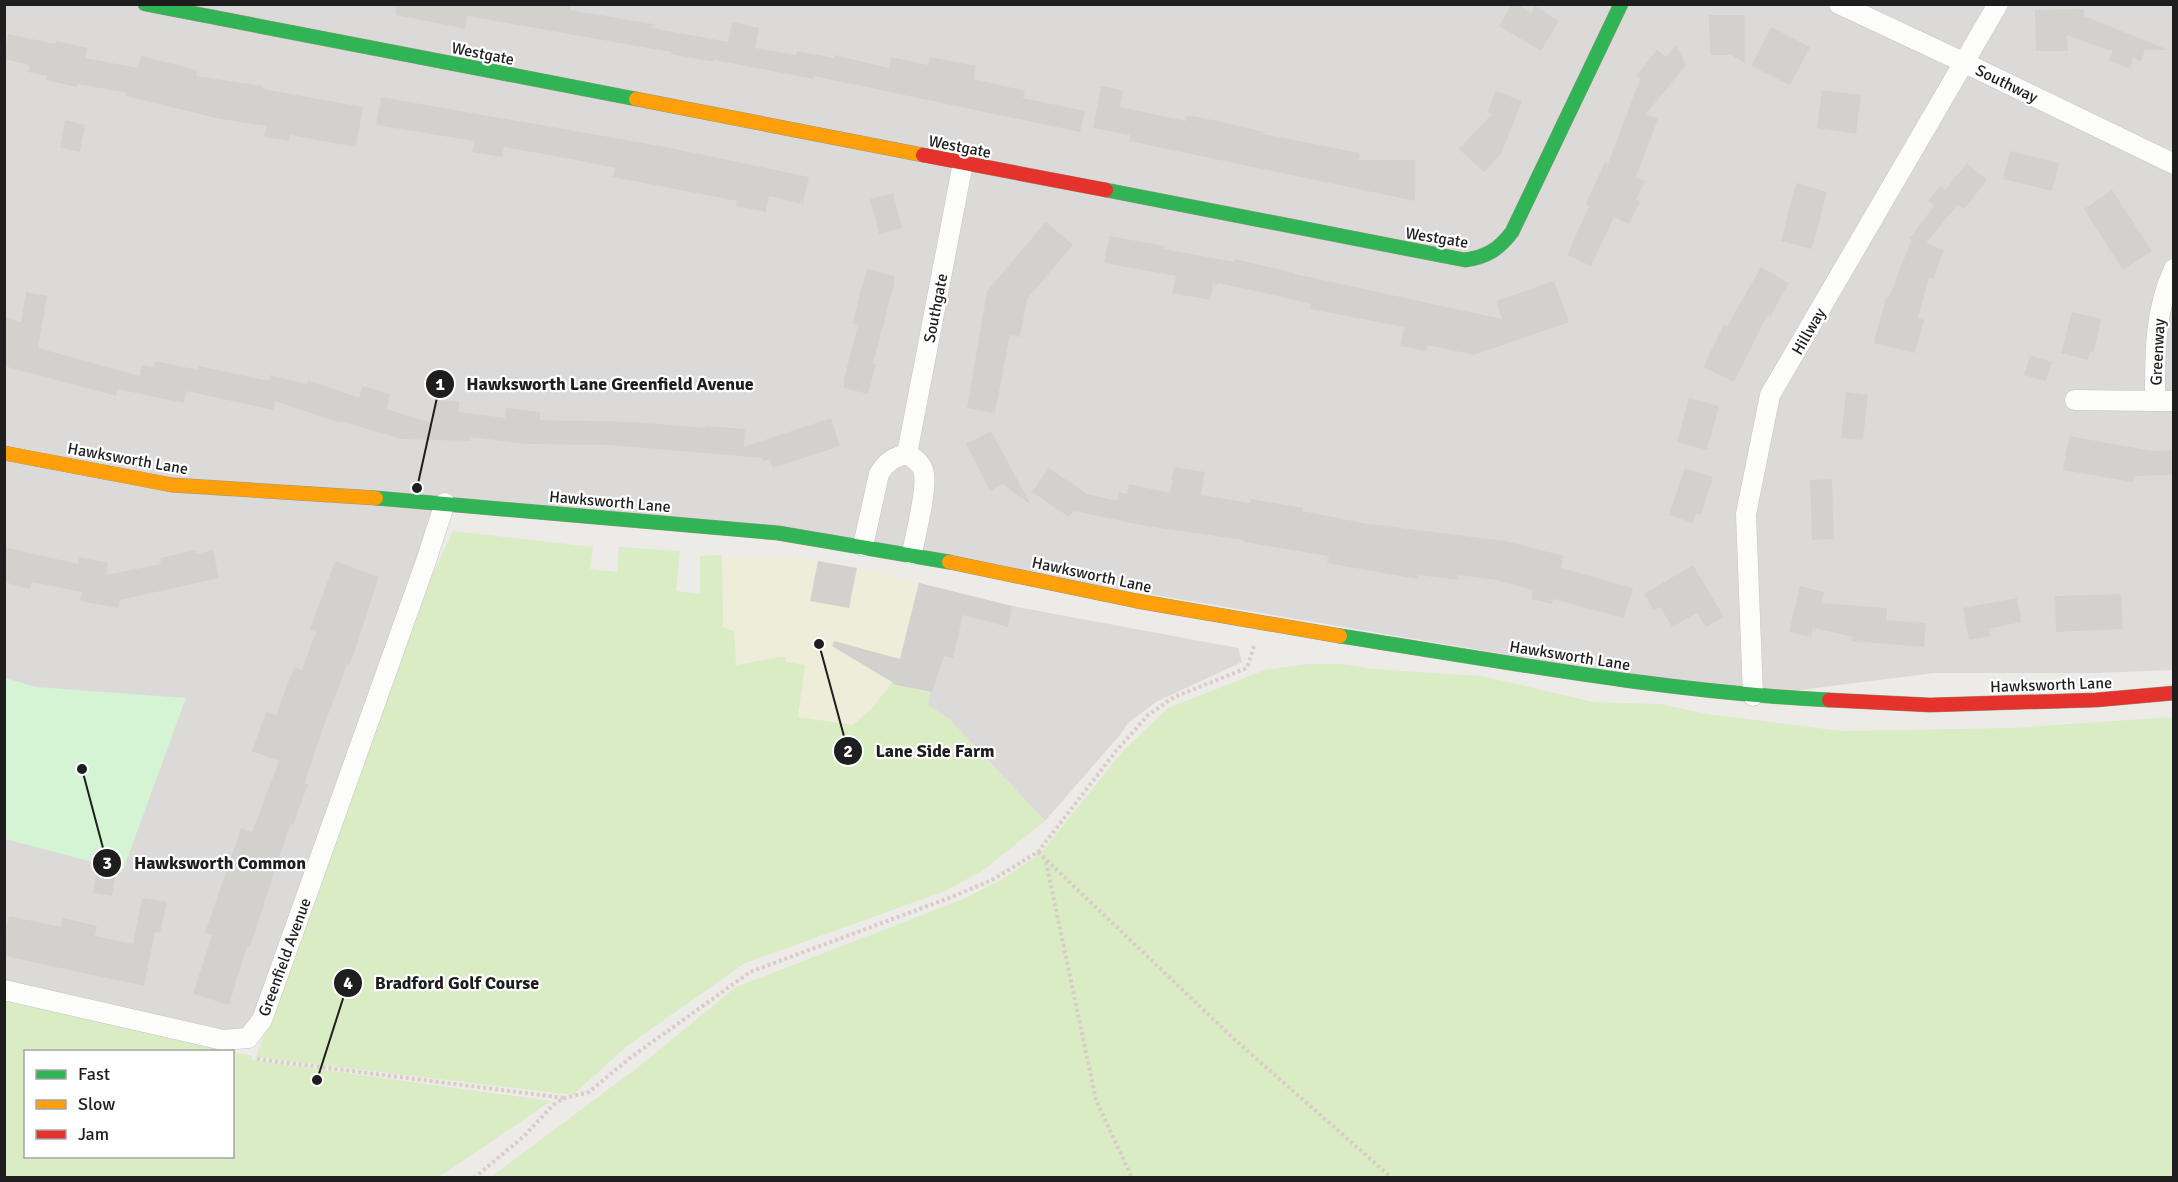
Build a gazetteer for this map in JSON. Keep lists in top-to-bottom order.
{
  "streets": {
    "street": [
      "Westgate",
      "Southway",
      "Southgate",
      "Hillway",
      "Greenway",
      "Hawksworth Lane",
      "Greenfield Avenue"
    ]
  },
  "crossings": [
    ["Westgate", "Southgate"],
    ["Southway", "Hillway"],
    ["Hillway", "Hawksworth Lane"],
    ["Hawksworth Lane", "Greenfield Avenue"]
  ],
  "places": [
    "Hawksworth Lane Greenfield Avenue",
    "Lane Side Farm",
    "Hawksworth Common",
    "Bradford Golf Course"
  ],
  "legend": ["Fast", "Slow", "Jam"]
}
